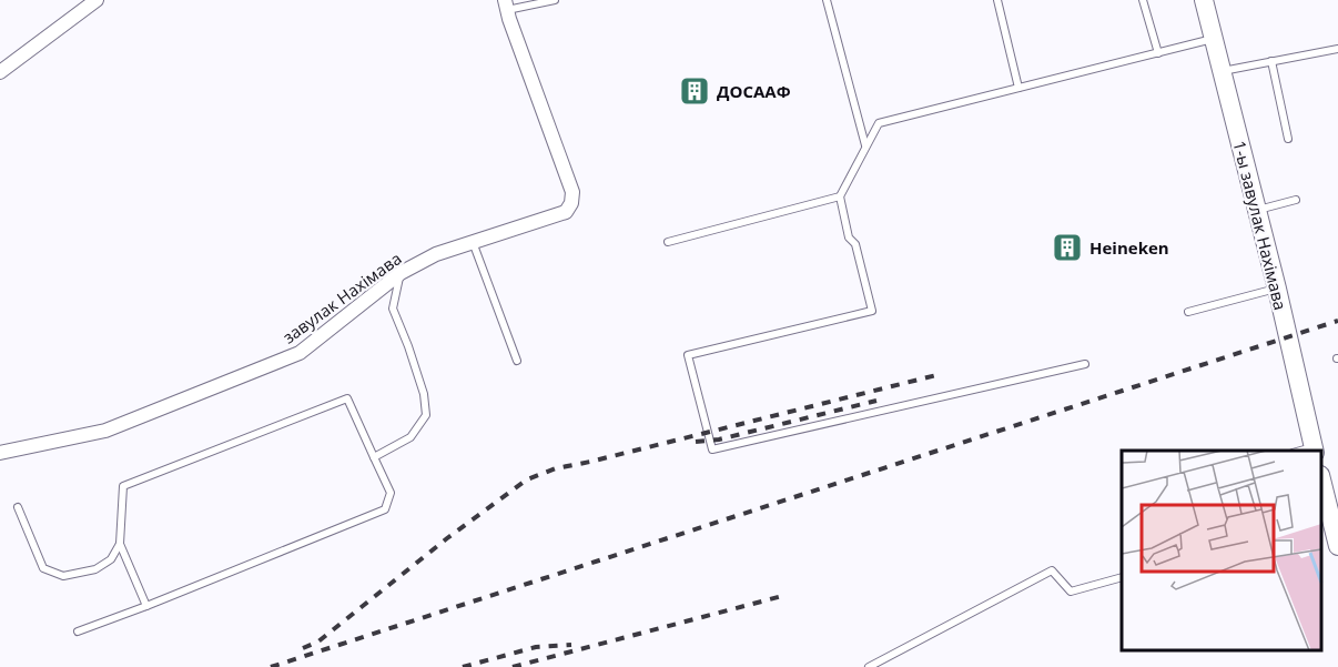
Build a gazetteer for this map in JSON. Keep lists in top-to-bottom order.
{
  "streets": {
    "street": ["1-ы завулак Нахімава", "завулак Нахімава"]
  },
  "places": {
    "building": ["ДОСААФ", "Heineken"]
  }
}
